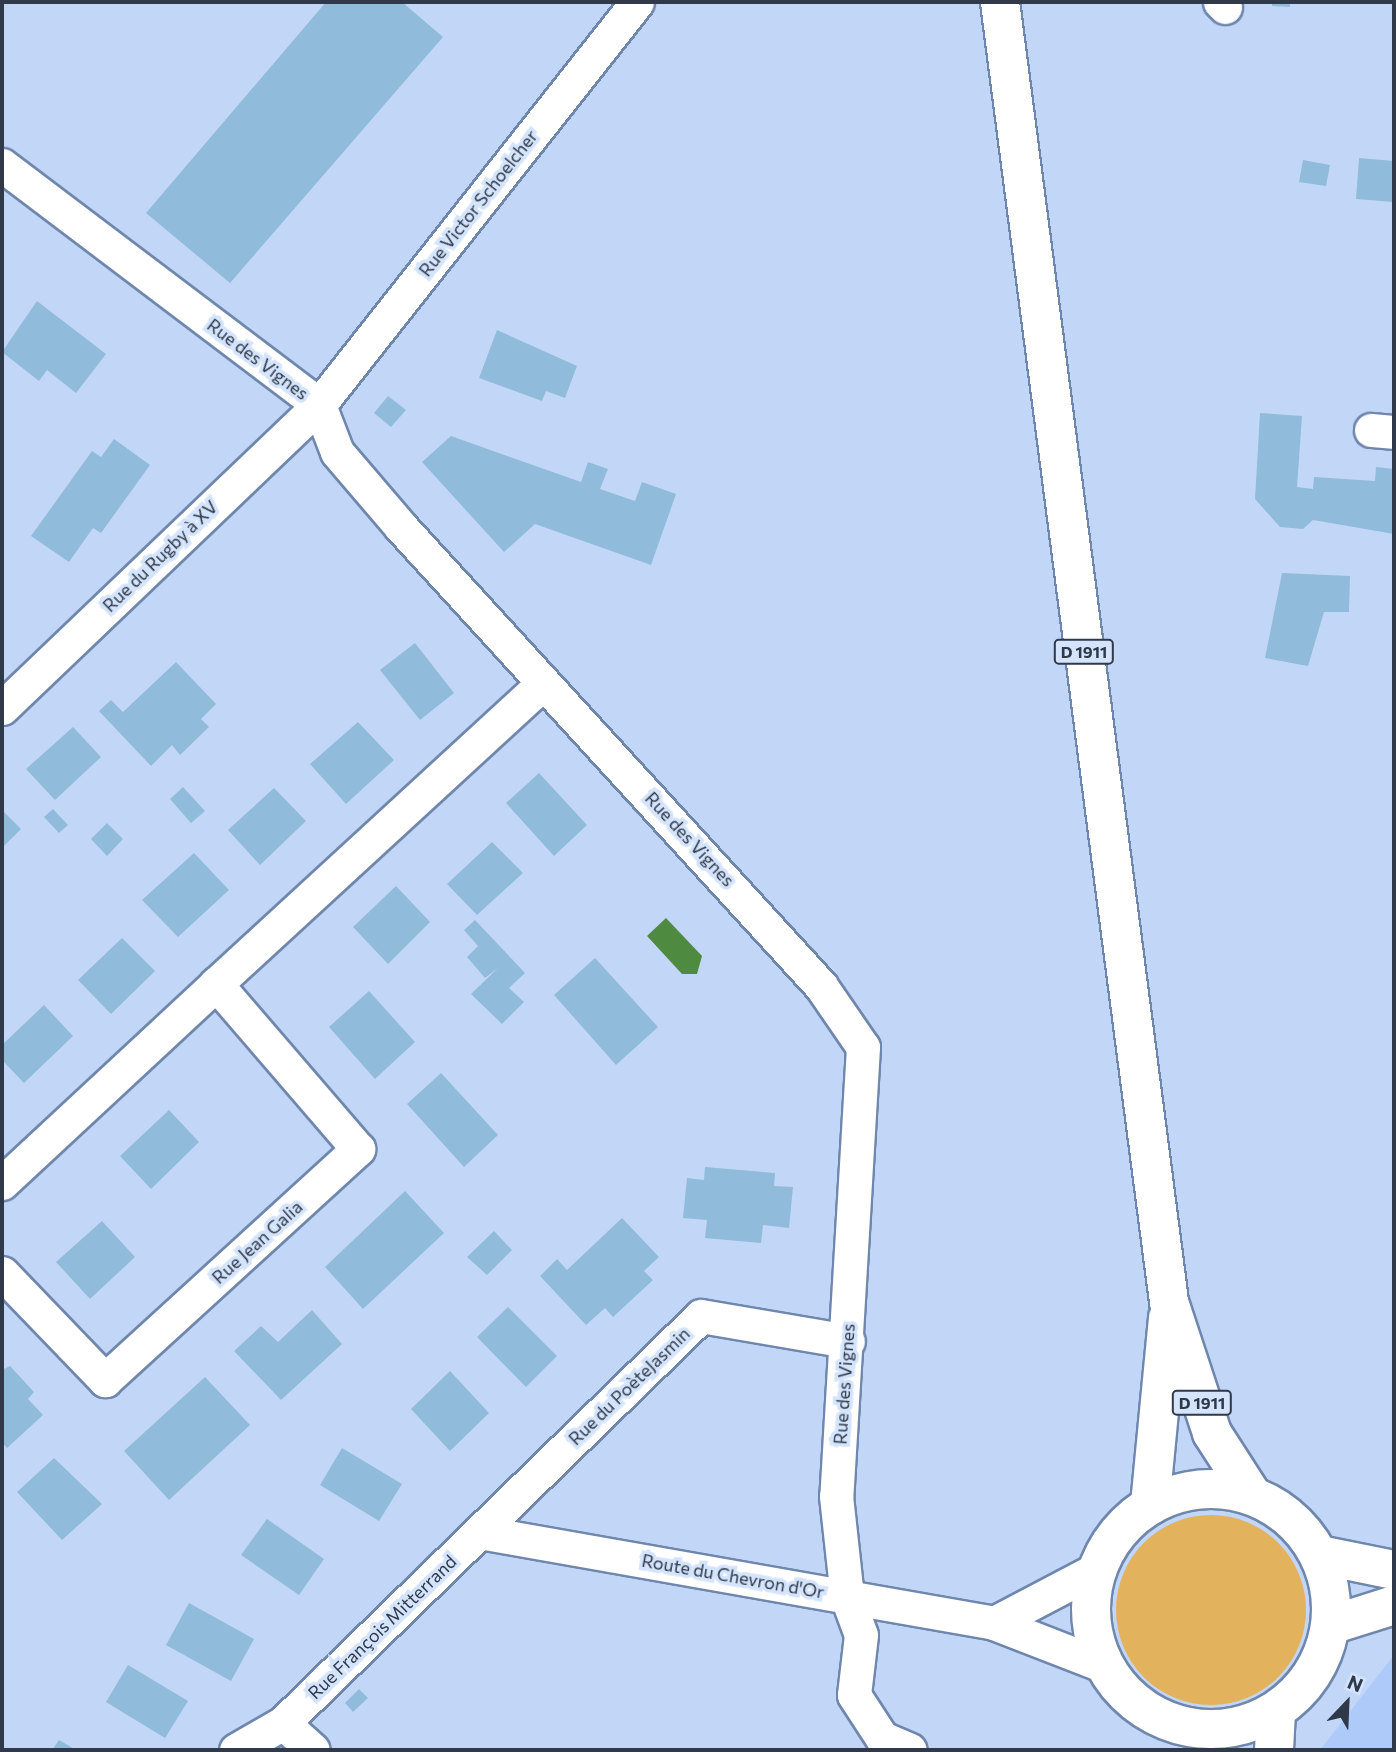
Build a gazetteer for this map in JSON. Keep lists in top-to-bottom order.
{
  "streets": {
    "main road": ["D 1911"],
    "street": [
      "Rue Victor Schoelcher",
      "Rue des Vignes",
      "Rue du Rugby à XV",
      "Rue Jean Galia",
      "Rue du PoèteJasmin",
      "Route du Chevron d'Or",
      "Rue François Mitterrand"
    ]
  },
  "crossings": [
    ["Rue Victor Schoelcher", "Rue des Vignes"],
    ["Rue Victor Schoelcher", "Rue du Rugby à XV"],
    ["Rue des Vignes", "Rue du Rugby à XV"],
    ["Rue des Vignes", "Rue du PoèteJasmin"],
    ["Rue des Vignes", "Route du Chevron d'Or"],
    ["Rue du PoèteJasmin", "Route du Chevron d'Or"],
    ["Rue du PoèteJasmin", "Rue François Mitterrand"],
    ["Route du Chevron d'Or", "Rue François Mitterrand"]
  ],
  "north": "top right"
}
